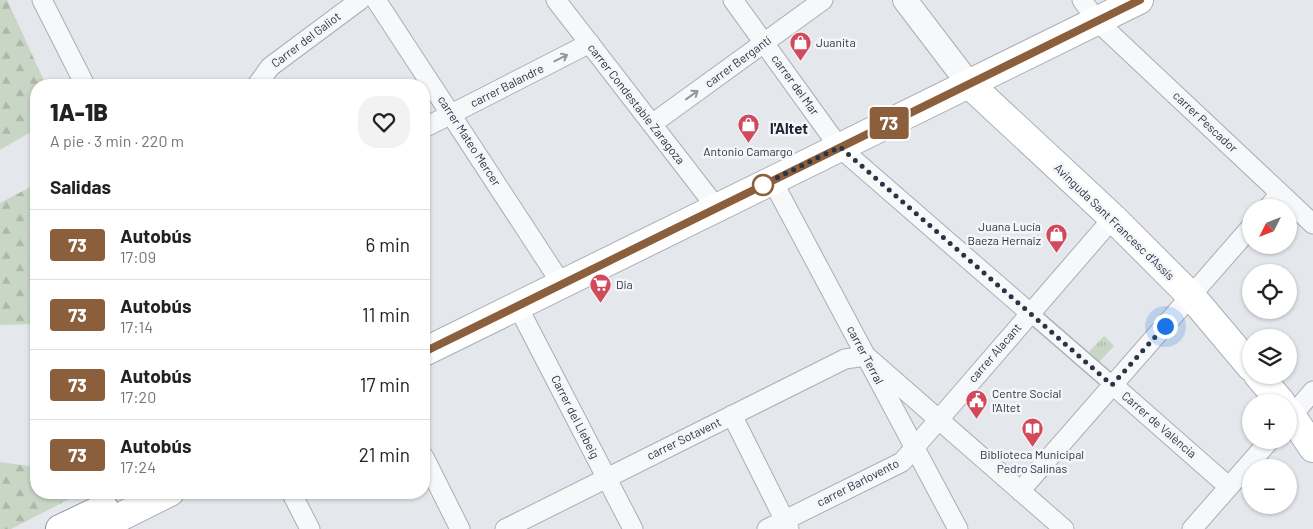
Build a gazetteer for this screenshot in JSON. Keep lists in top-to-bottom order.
{
  "streets": {
    "main road": ["Avinguda Sant Francesc d’Assís"],
    "street": [
      "Carrer del Galiot",
      "carrer Bergantí",
      "carrer del Mar",
      "carrer Balandre",
      "carrer Condestable Zaragoza",
      "carrer Pescador",
      "carrer Mateo Mercer",
      "carrer Alacant",
      "carrer Terral",
      "Carrer del Llebeig",
      "Carrer de València",
      "carrer Sotavent",
      "carrer Barlovento"
    ]
  },
  "crossings": [
    ["carrer Bergantí", "carrer del Mar"],
    ["carrer Bergantí", "carrer Condestable Zaragoza"],
    ["carrer del Mar", "Carrer de València"],
    ["carrer Balandre", "carrer Condestable Zaragoza"],
    ["carrer Balandre", "carrer Mateo Mercer"],
    ["Avinguda Sant Francesc d’Assís", "carrer Alacant"],
    ["carrer Alacant", "Carrer de València"],
    ["carrer Alacant", "carrer Barlovento"],
    ["carrer Terral", "carrer Sotavent"],
    ["carrer Terral", "carrer Barlovento"],
    ["Carrer del Llebeig", "carrer Sotavent"]
  ],
  "one_way": ["carrer Bergantí", "carrer Balandre"],
  "districts": ["l'Altet"],
  "places": {
    "shop": ["Juanita", "Antonio Camargo", "Juana Lucía Baeza Hernaiz"],
    "supermarket": ["Dia"],
    "public building": ["Centre Social l'Altet"],
    "library": ["Biblioteca Municipal Pedro Salinas"]
  },
  "lines": ["bus line 73"],
  "north": "bottom left",
  "page": {
    "on_map": "73",
    "heading": [
      ["1A-1B", "A pie · 3 min · 220 m"],
      "Salidas"
    ],
    "map_buttons": ["+", "−"],
    "list": [
      {
        "mark": "73",
        "name": "Autobús",
        "note": "17:09",
        "value": "6 min"
      },
      {
        "mark": "73",
        "name": "Autobús",
        "note": "17:14",
        "value": "11 min"
      },
      {
        "mark": "73",
        "name": "Autobús",
        "note": "17:20",
        "value": "17 min"
      },
      {
        "mark": "73",
        "name": "Autobús",
        "note": "17:24",
        "value": "21 min"
      }
    ]
  }
}
